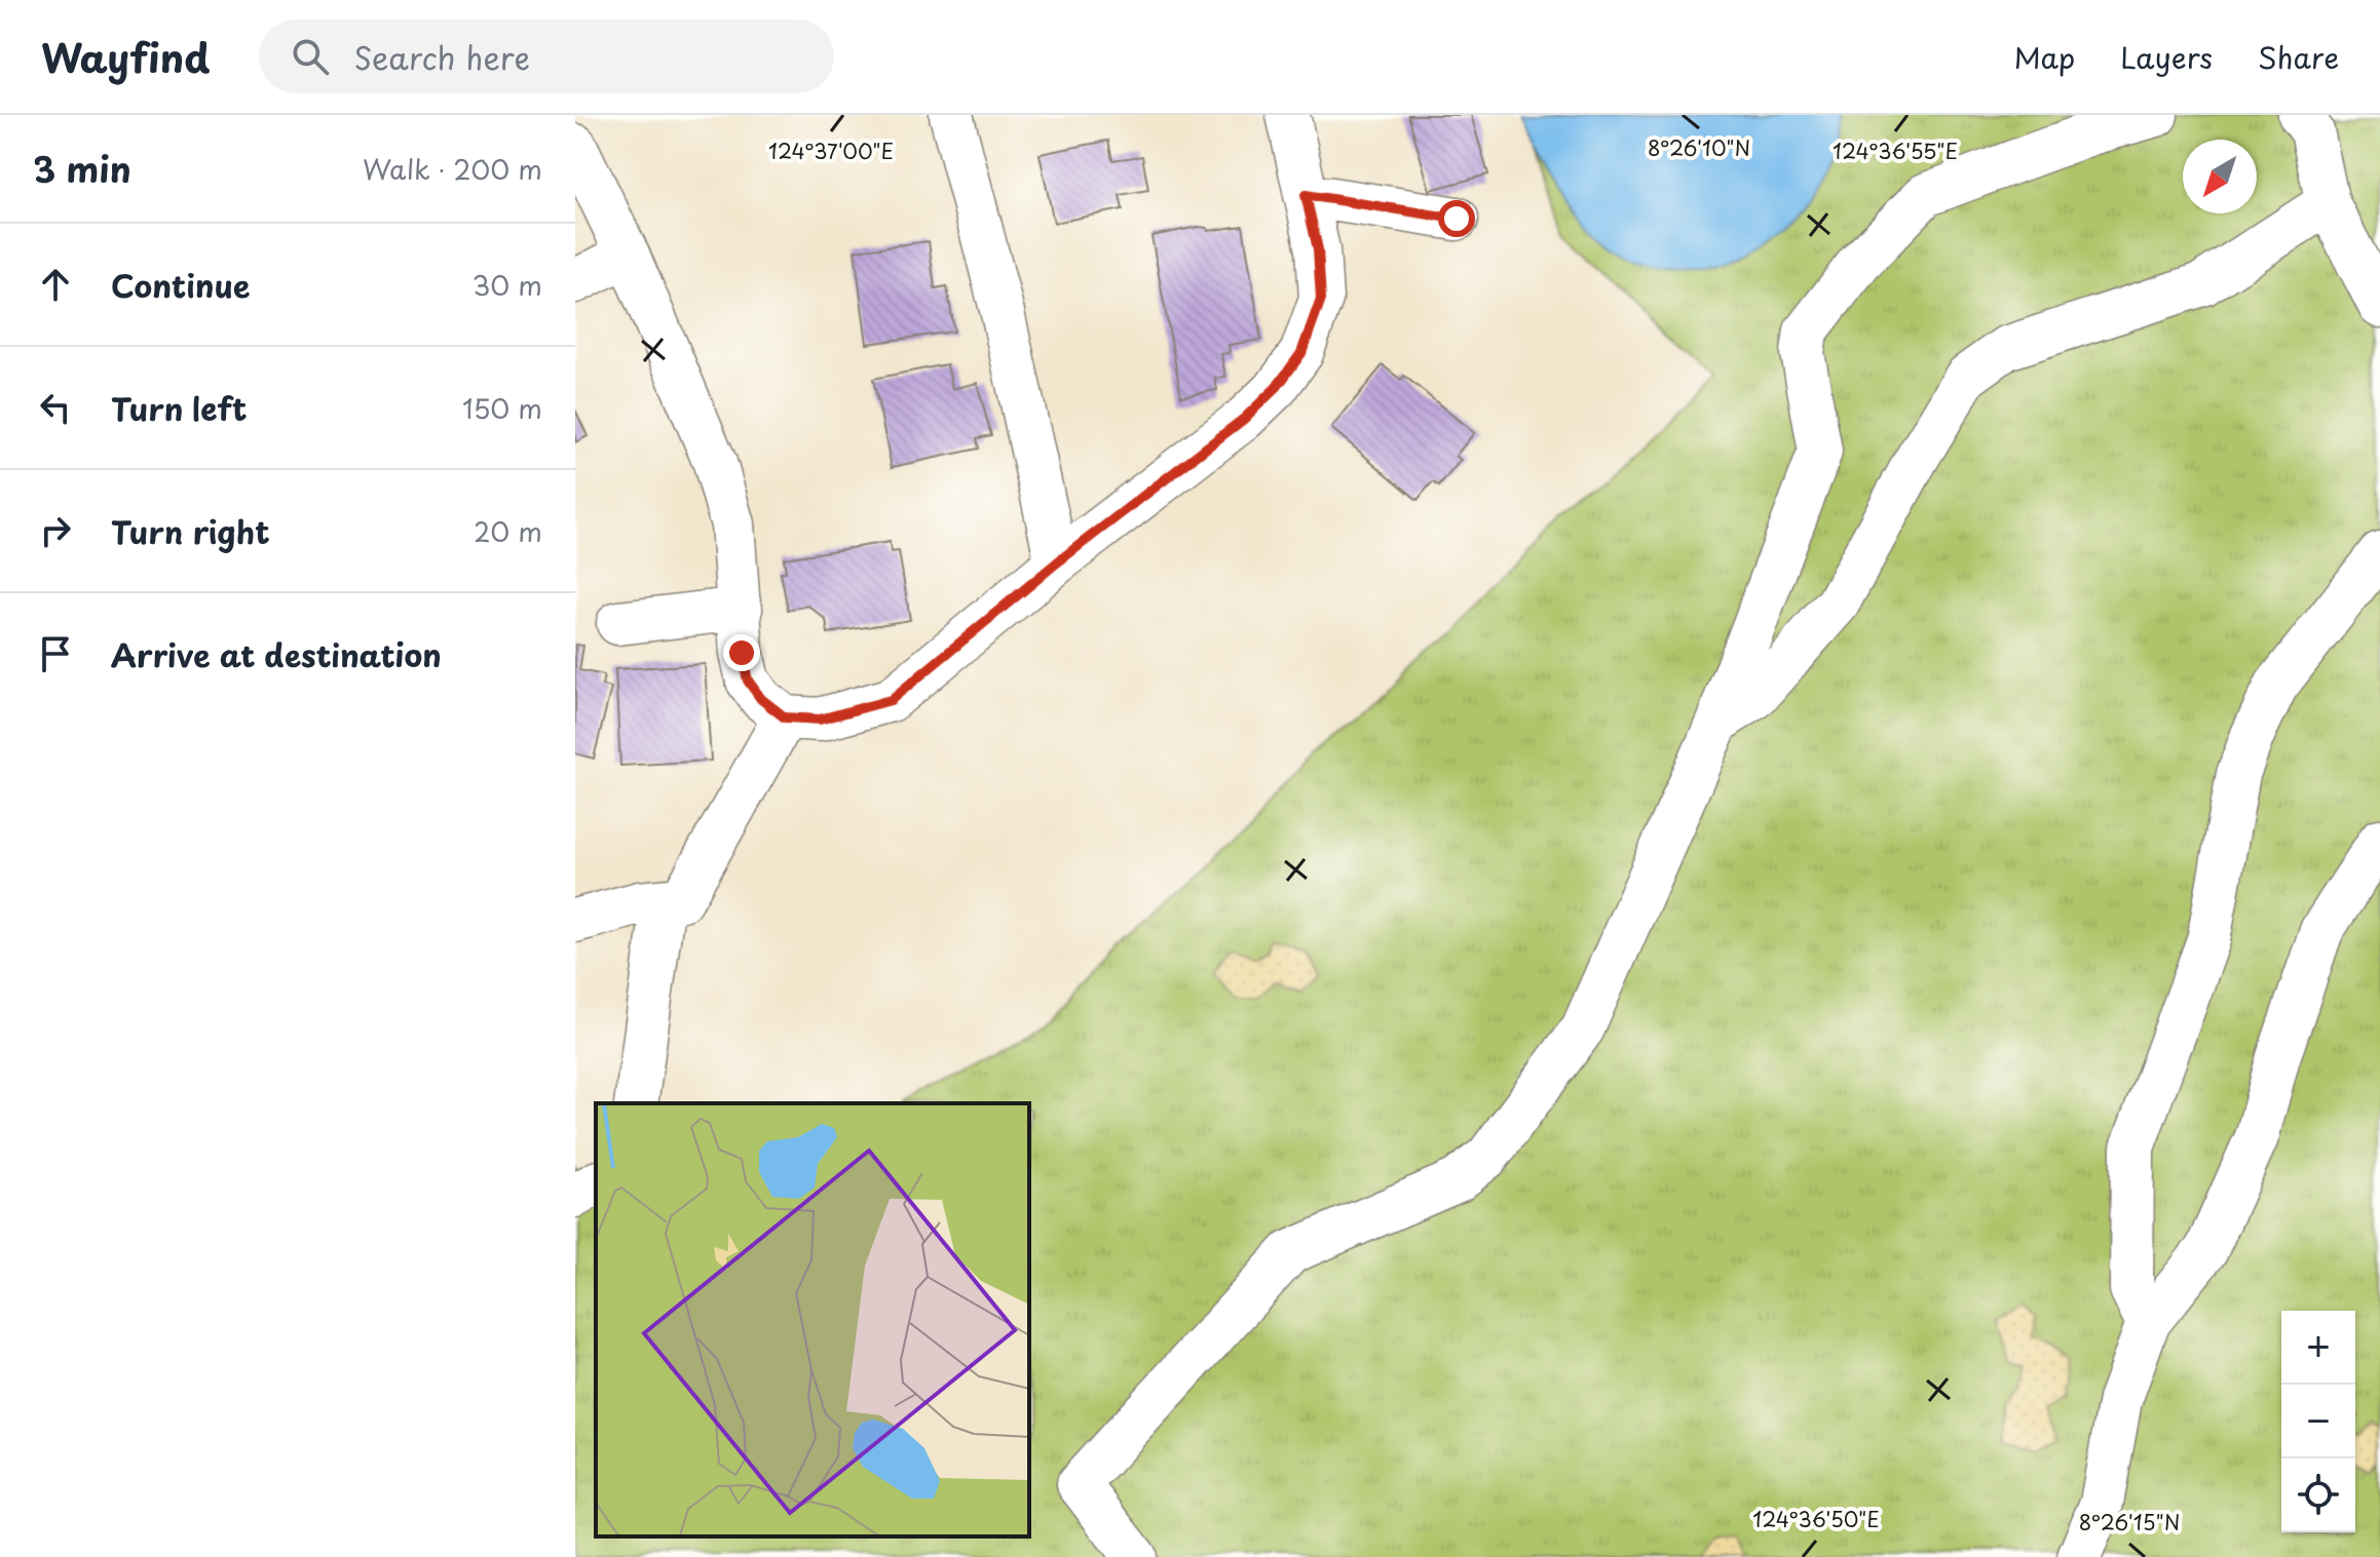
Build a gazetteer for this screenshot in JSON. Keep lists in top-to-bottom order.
{
  "north": "bottom left",
  "page": {
    "header": "Wayfind",
    "search": "Search here",
    "nav": ["Map", "Layers", "Share"],
    "heading": ["3 min", "Walk · 200 m"],
    "list": [
      ["Continue", "30 m"],
      ["Turn left", "150 m"],
      ["Turn right", "20 m"],
      "Arrive at destination"
    ],
    "map_buttons": ["+", "−"]
  },
  "coordinates": [
    "8°26'10\"N",
    "124°37'00\"E",
    "124°36'55\"E",
    "124°36'50\"E",
    "8°26'15\"N"
  ]
}
